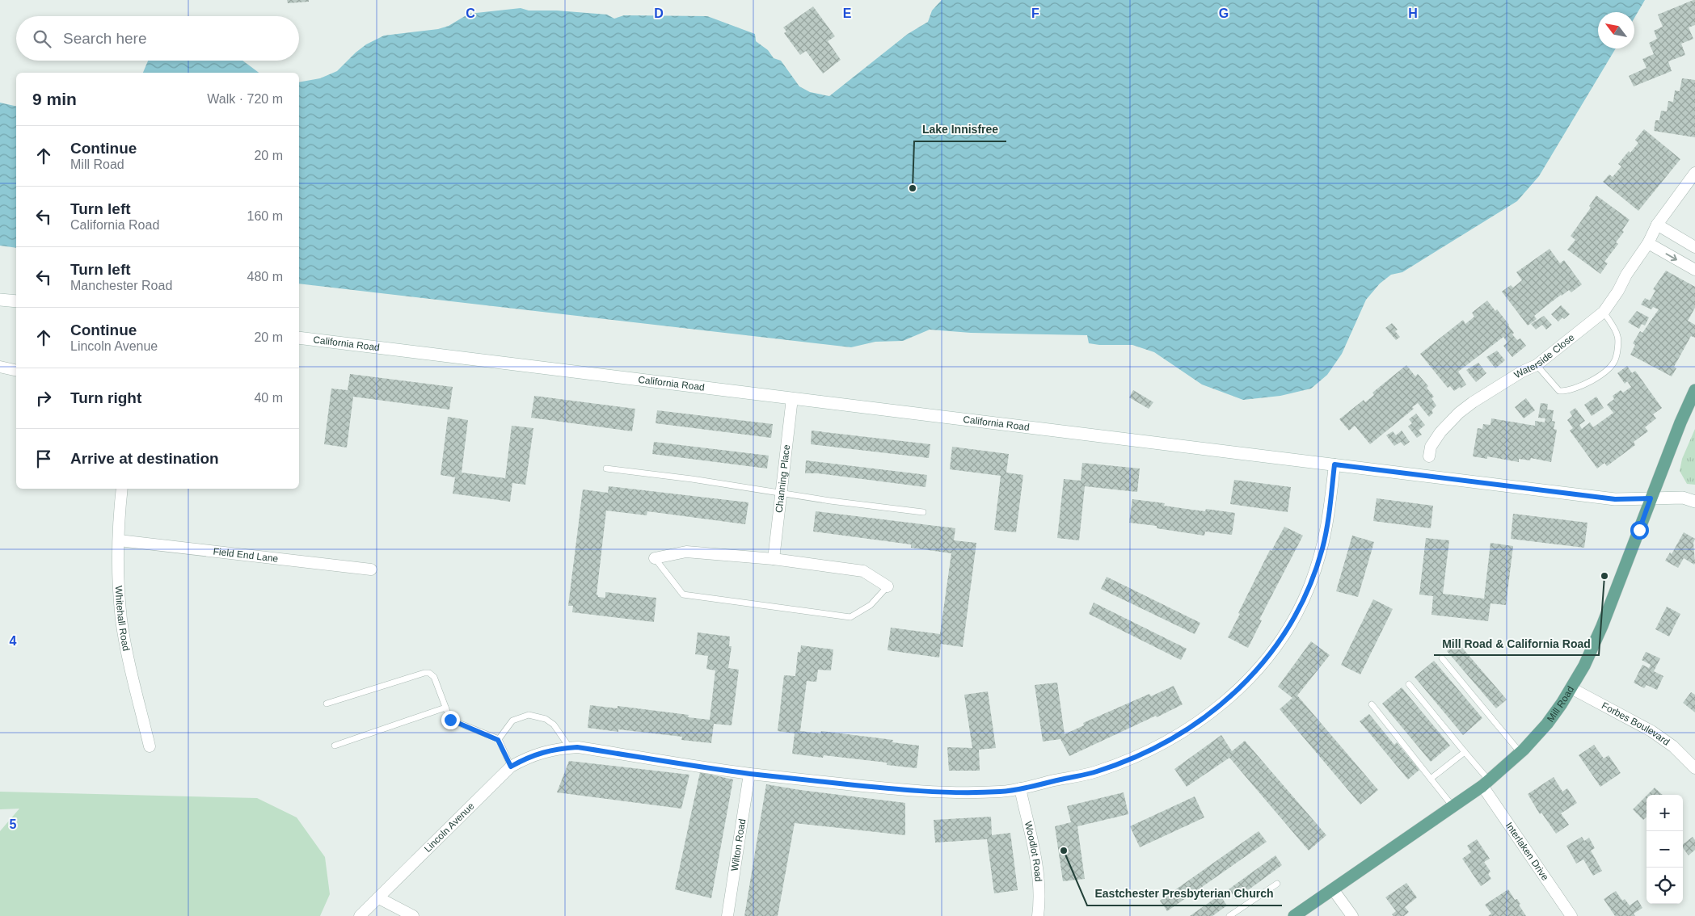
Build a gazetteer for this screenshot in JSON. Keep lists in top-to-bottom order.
{
  "streets": {
    "main road": ["California Road", "Mill Road"],
    "street": [
      "Waterside Close",
      "Channing Place",
      "Field End Lane",
      "Whitehall Road",
      "Forbes Boulevard",
      "Lincoln Avenue",
      "Wilton Road",
      "Woodlot Road",
      "Interlaken Drive"
    ]
  },
  "crossings": [
    ["California Road", "Channing Place"],
    ["California Road", "Mill Road"],
    ["California Road", "Lincoln Avenue"],
    ["Field End Lane", "Whitehall Road"],
    ["Mill Road", "Forbes Boulevard"],
    ["Mill Road", "Interlaken Drive"],
    ["Lincoln Avenue", "Wilton Road"],
    ["Lincoln Avenue", "Woodlot Road"]
  ],
  "places": ["Lake Innisfree", "Mill Road & California Road", "Eastchester Presbyterian Church"],
  "north": "top left",
  "page": {
    "search": "Search here",
    "heading": ["9 min", "Walk · 720 m"],
    "list": [
      ["Continue", "Mill Road", "20 m"],
      ["Turn left", "California Road", "160 m"],
      ["Turn left", "Manchester Road", "480 m"],
      ["Continue", "Lincoln Avenue", "20 m"],
      ["Turn right", "40 m"],
      "Arrive at destination"
    ],
    "map_buttons": ["+", "−"]
  },
  "grid": {
    "columns": [
      "C",
      "D",
      "E",
      "F",
      "G",
      "H"
    ],
    "rows": ["4", "5"]
  }
}
